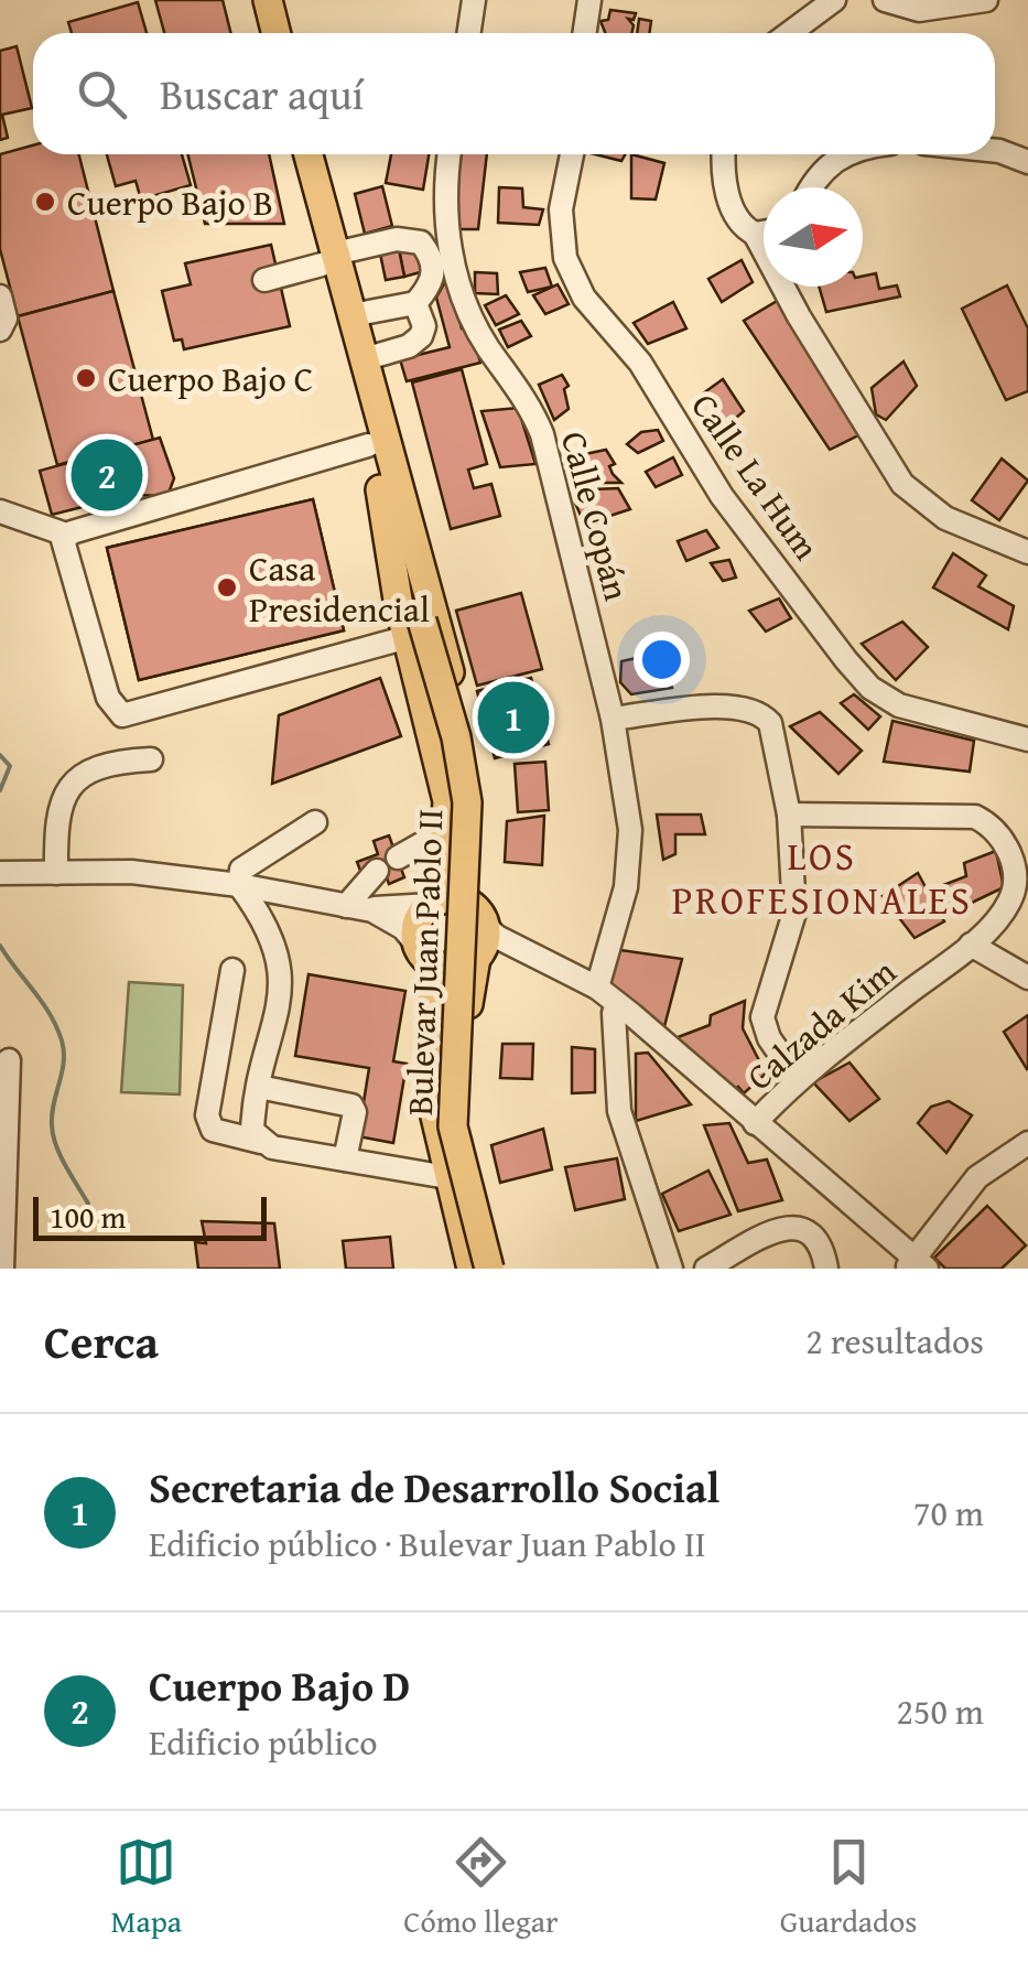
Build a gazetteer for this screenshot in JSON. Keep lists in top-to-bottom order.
{
  "streets": {
    "main road": ["Bulevar Juan Pablo II"],
    "street": ["Calle La Hum", "Calle Copán", "Calzada Kim"]
  },
  "districts": ["LOS PROFESIONALES"],
  "places": ["Cuerpo Bajo B", "Cuerpo Bajo C", "Casa Presidencial"],
  "scale_bar": "100 m",
  "north": "right",
  "page": {
    "search": "Buscar aquí",
    "pins": ["2", "1"],
    "scale": "100 m",
    "heading": ["Cerca", "2 resultados"],
    "list": [
      {
        "mark": "1",
        "name": "Secretaria de Desarrollo Social",
        "note": "Edificio público · Bulevar Juan Pablo II",
        "value": "70 m"
      },
      {
        "mark": "2",
        "name": "Cuerpo Bajo D",
        "note": "Edificio público",
        "value": "250 m"
      }
    ],
    "nav": ["Mapa", "Cómo llegar", "Guardados"]
  }
}
